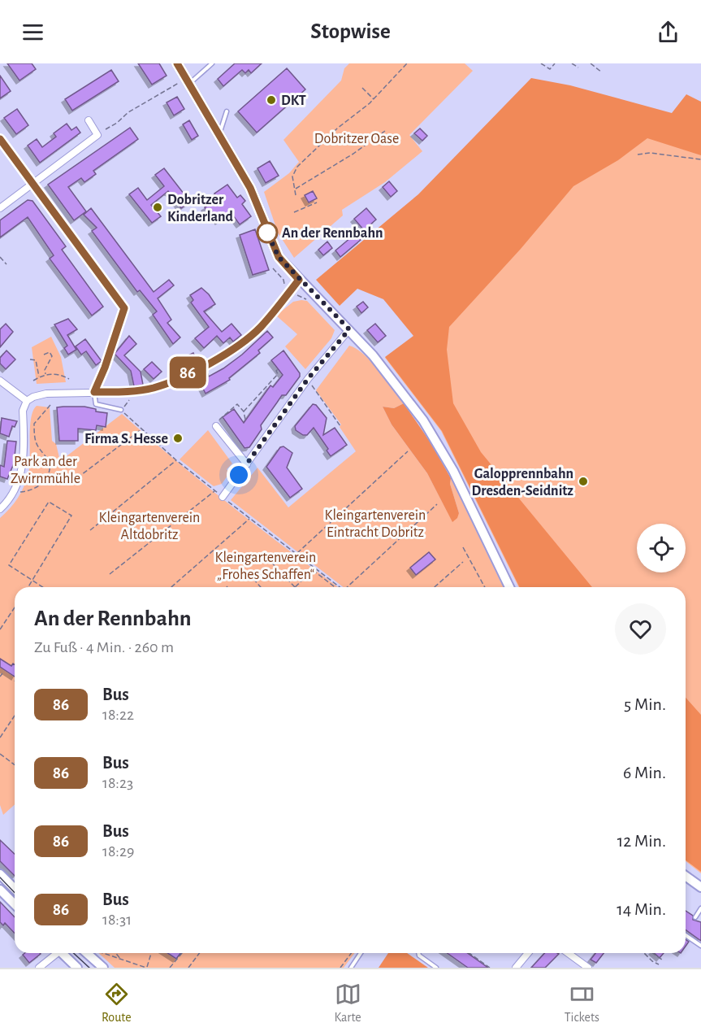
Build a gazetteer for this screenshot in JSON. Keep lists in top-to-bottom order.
{
  "parks": [
    "Dobritzer Oase",
    "Park an der Zwirnmühle",
    "Kleingartenverein Eintracht Dobritz",
    "Kleingartenverein Altdobritz",
    "Kleingartenverein „Frohes Schaffen“"
  ],
  "places": [
    "DKT",
    "Dobritzer Kinderland",
    "An der Rennbahn",
    "Firma S. Hesse",
    "Galopprennbahn Dresden-Seidnitz"
  ],
  "lines": ["bus line 86"],
  "page": {
    "header": "Stopwise",
    "on_map": "86",
    "heading": ["An der Rennbahn", "Zu Fuß · 4 Min. · 260 m"],
    "list": [
      {
        "mark": "86",
        "name": "Bus",
        "note": "18:22",
        "value": "5 Min."
      },
      {
        "mark": "86",
        "name": "Bus",
        "note": "18:23",
        "value": "6 Min."
      },
      {
        "mark": "86",
        "name": "Bus",
        "note": "18:29",
        "value": "12 Min."
      },
      {
        "mark": "86",
        "name": "Bus",
        "note": "18:31",
        "value": "14 Min."
      }
    ],
    "tabs": ["Route", "Karte", "Tickets"]
  }
}
